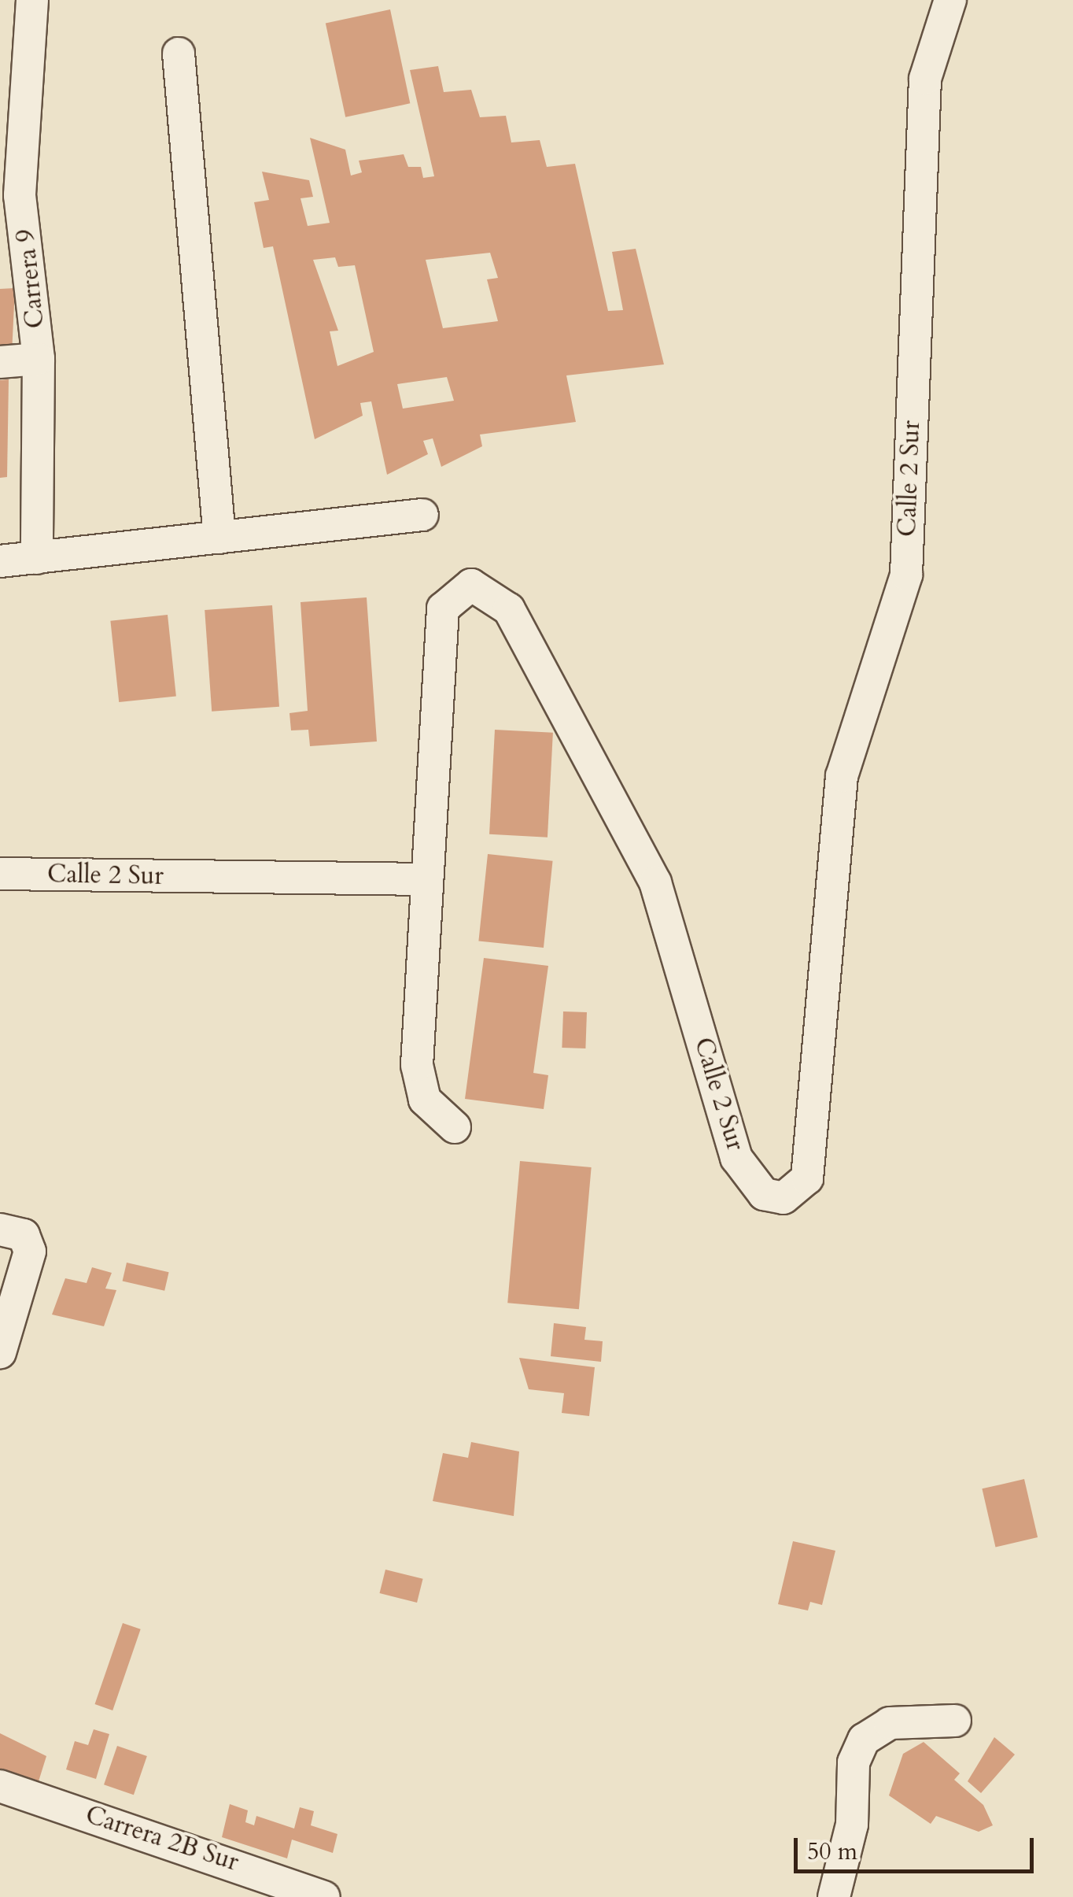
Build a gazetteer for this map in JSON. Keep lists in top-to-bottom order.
{
  "streets": {
    "street": ["Carrera 9", "Calle 2 Sur", "Carrera 2B Sur"]
  },
  "scale_bar": "50 m"
}
